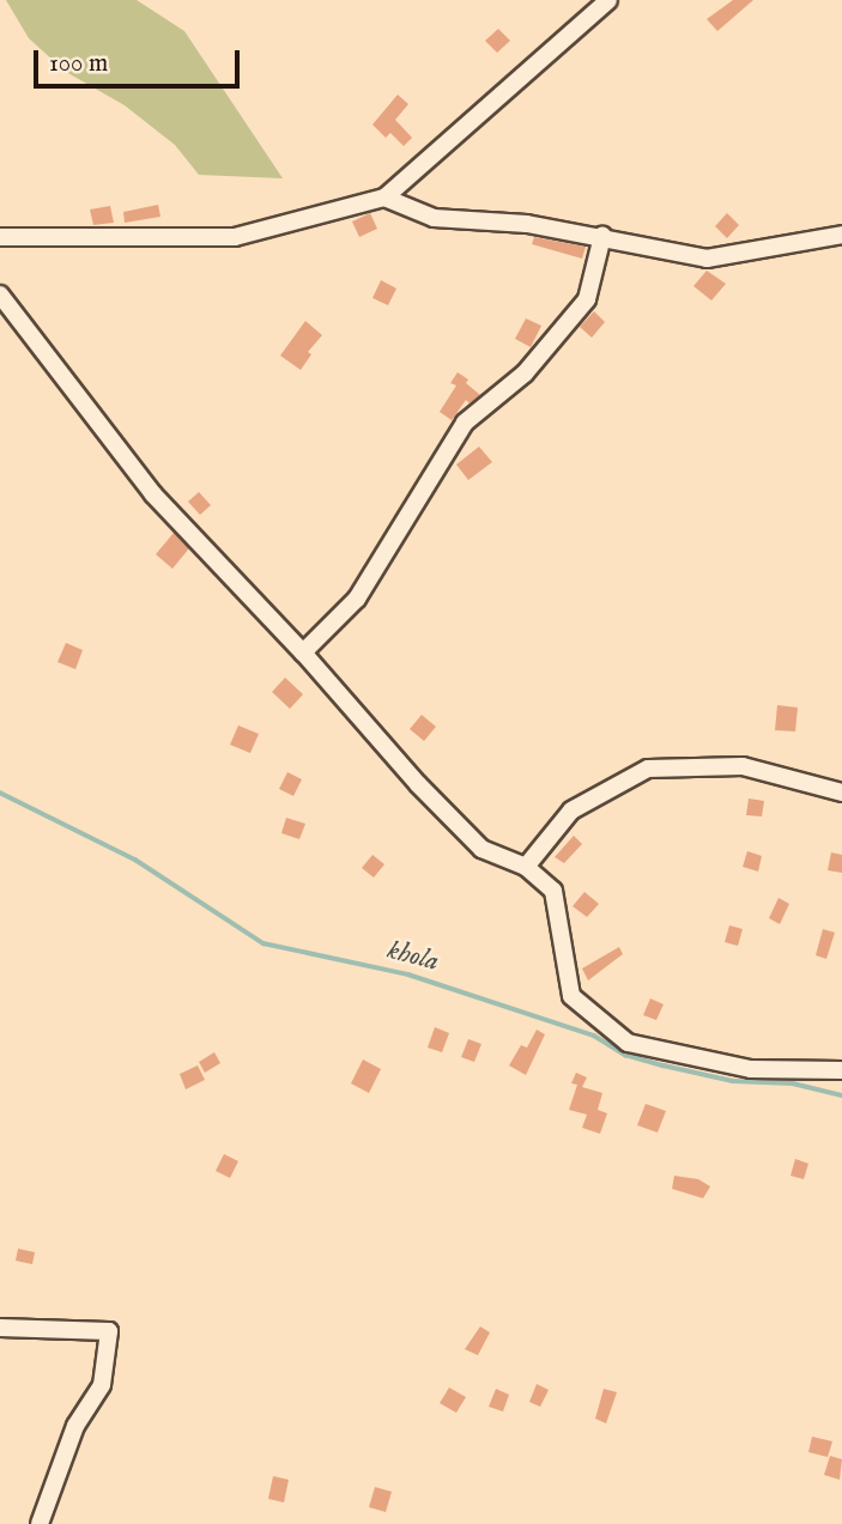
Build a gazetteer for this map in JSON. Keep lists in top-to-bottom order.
{
  "water": ["khola"],
  "scale_bar": "100 m"
}
